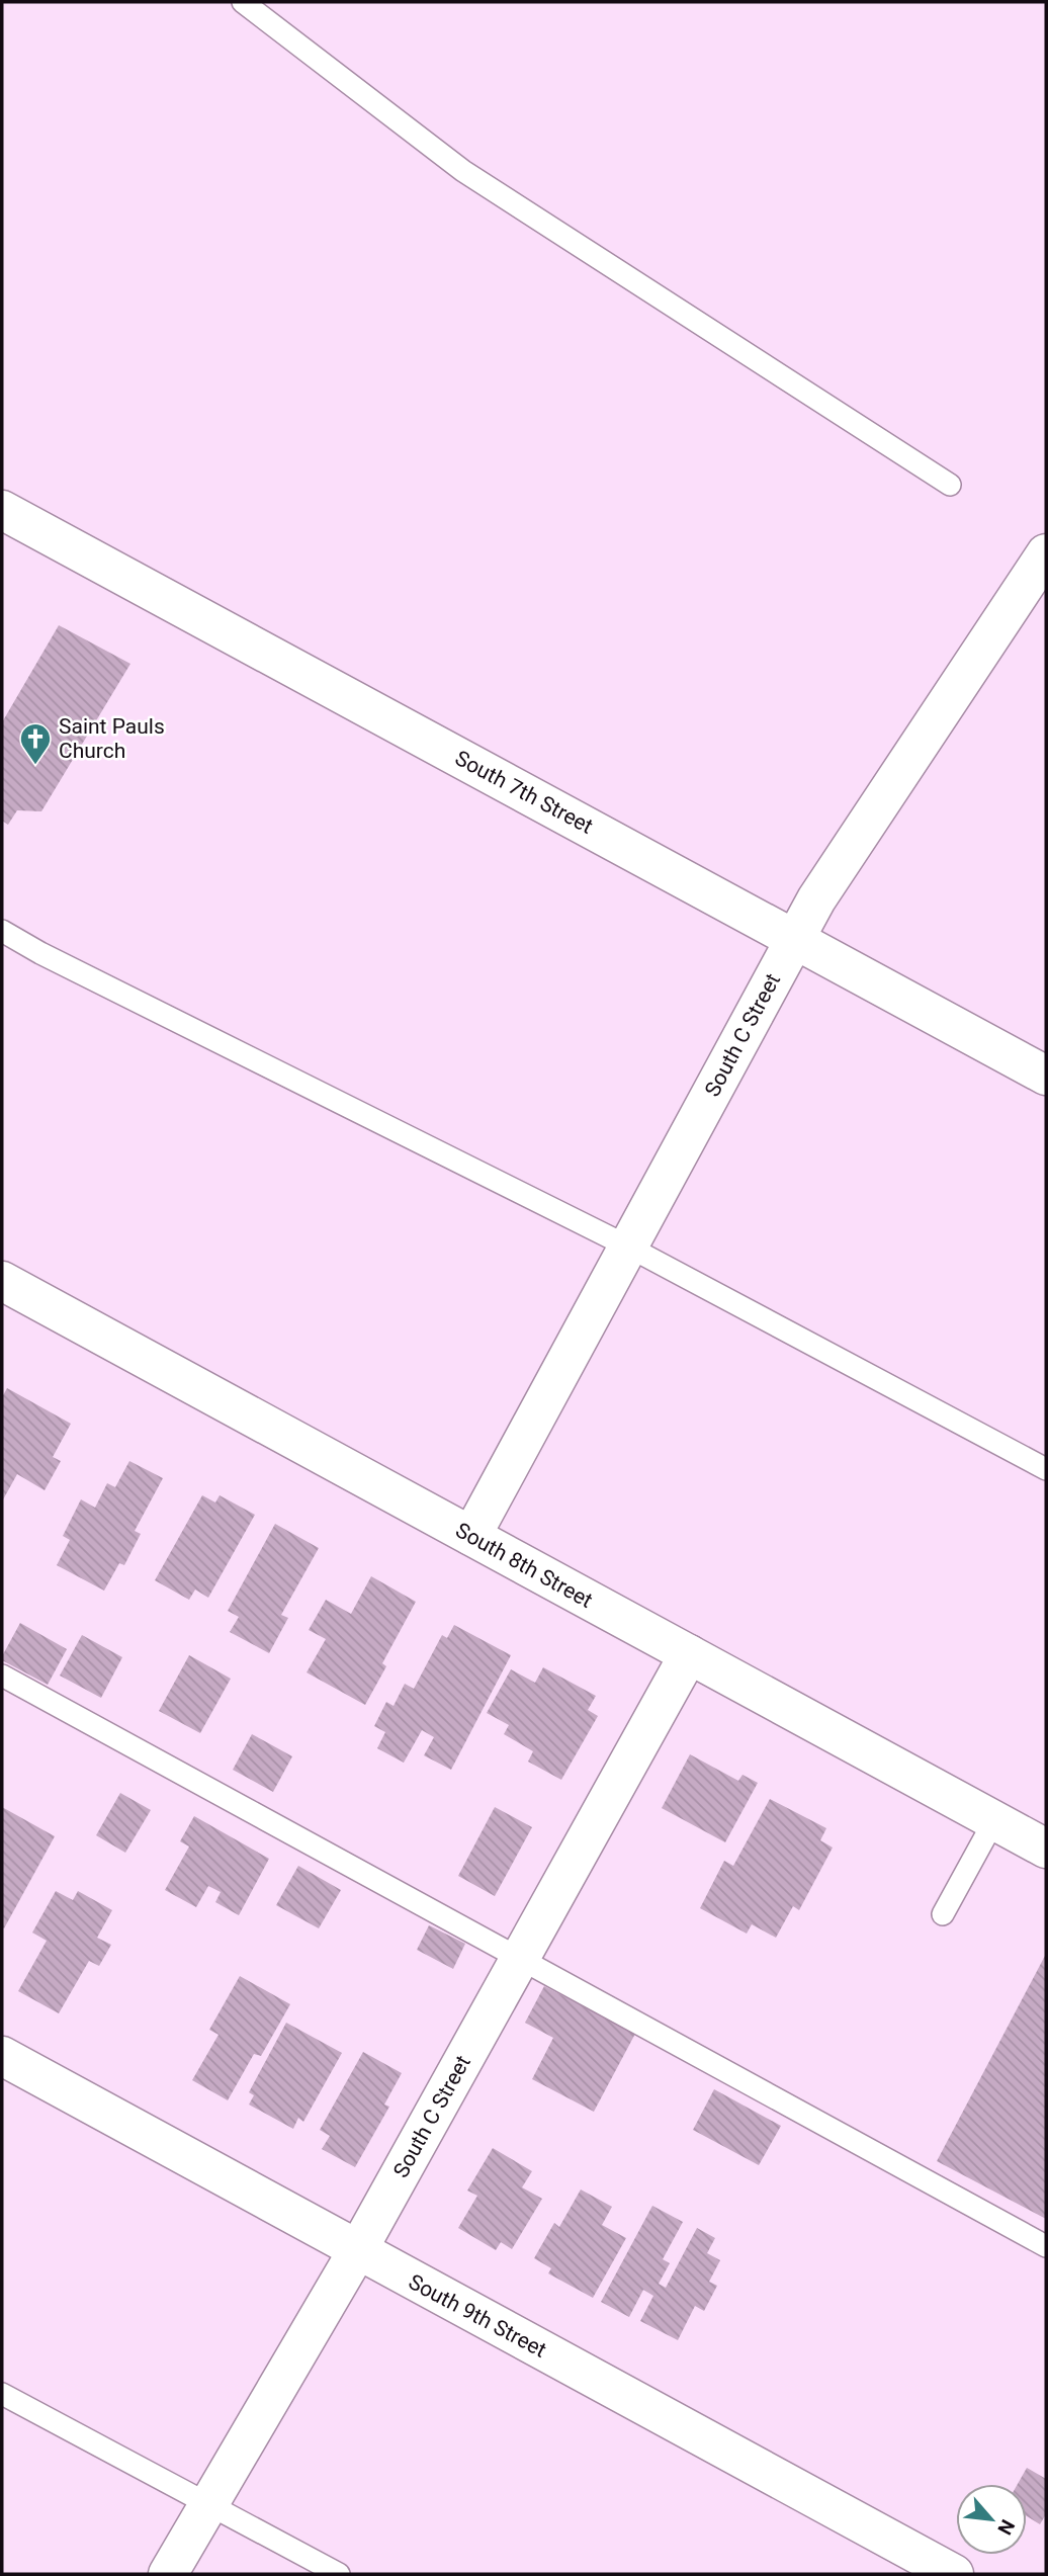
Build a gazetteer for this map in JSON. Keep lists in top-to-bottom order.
{
  "streets": {
    "main road": [
      "South 7th Street",
      "South C Street",
      "South 8th Street",
      "South 9th Street"
    ]
  },
  "crossings": [
    ["South 7th Street", "South C Street"],
    ["South C Street", "South 8th Street"],
    ["South C Street", "South 9th Street"]
  ],
  "places": {
    "church": ["Saint Pauls Church"]
  },
  "north": "bottom right"
}
